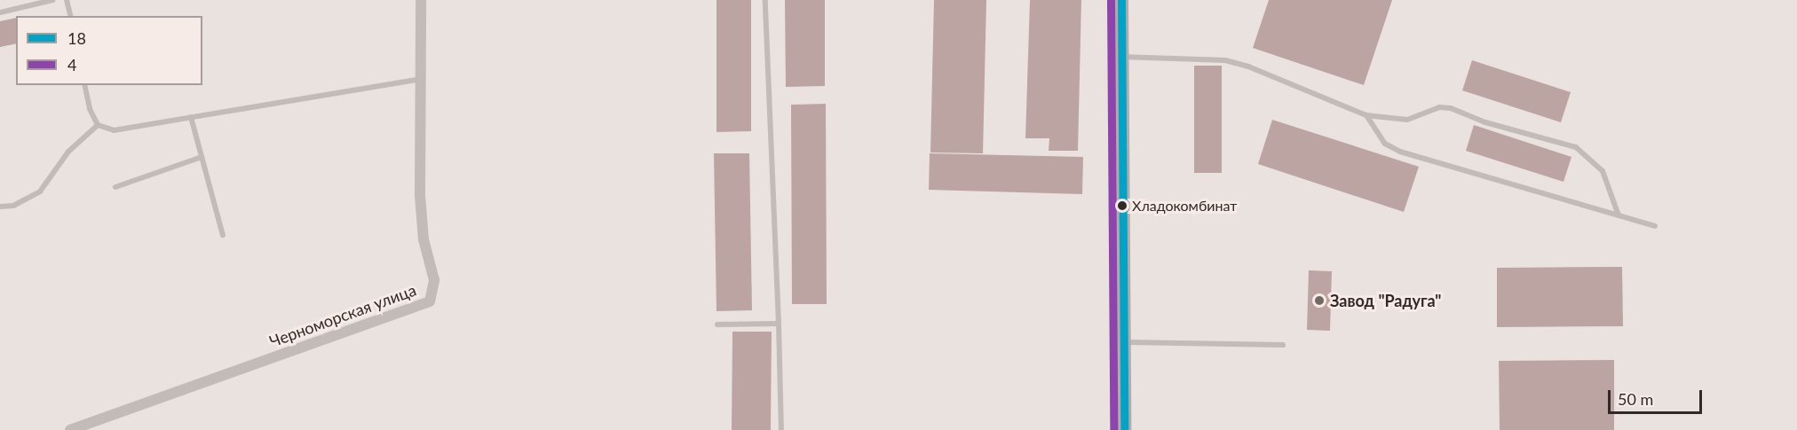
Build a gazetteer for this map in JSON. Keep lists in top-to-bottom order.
{
  "streets": {
    "street": ["Черноморская улица"]
  },
  "places": ["Хладокомбинат", "Завод \"Радуга\""],
  "lines": ["transit line 18", "transit line 4"],
  "legend": ["18", "4"],
  "scale_bar": "50 m"
}
